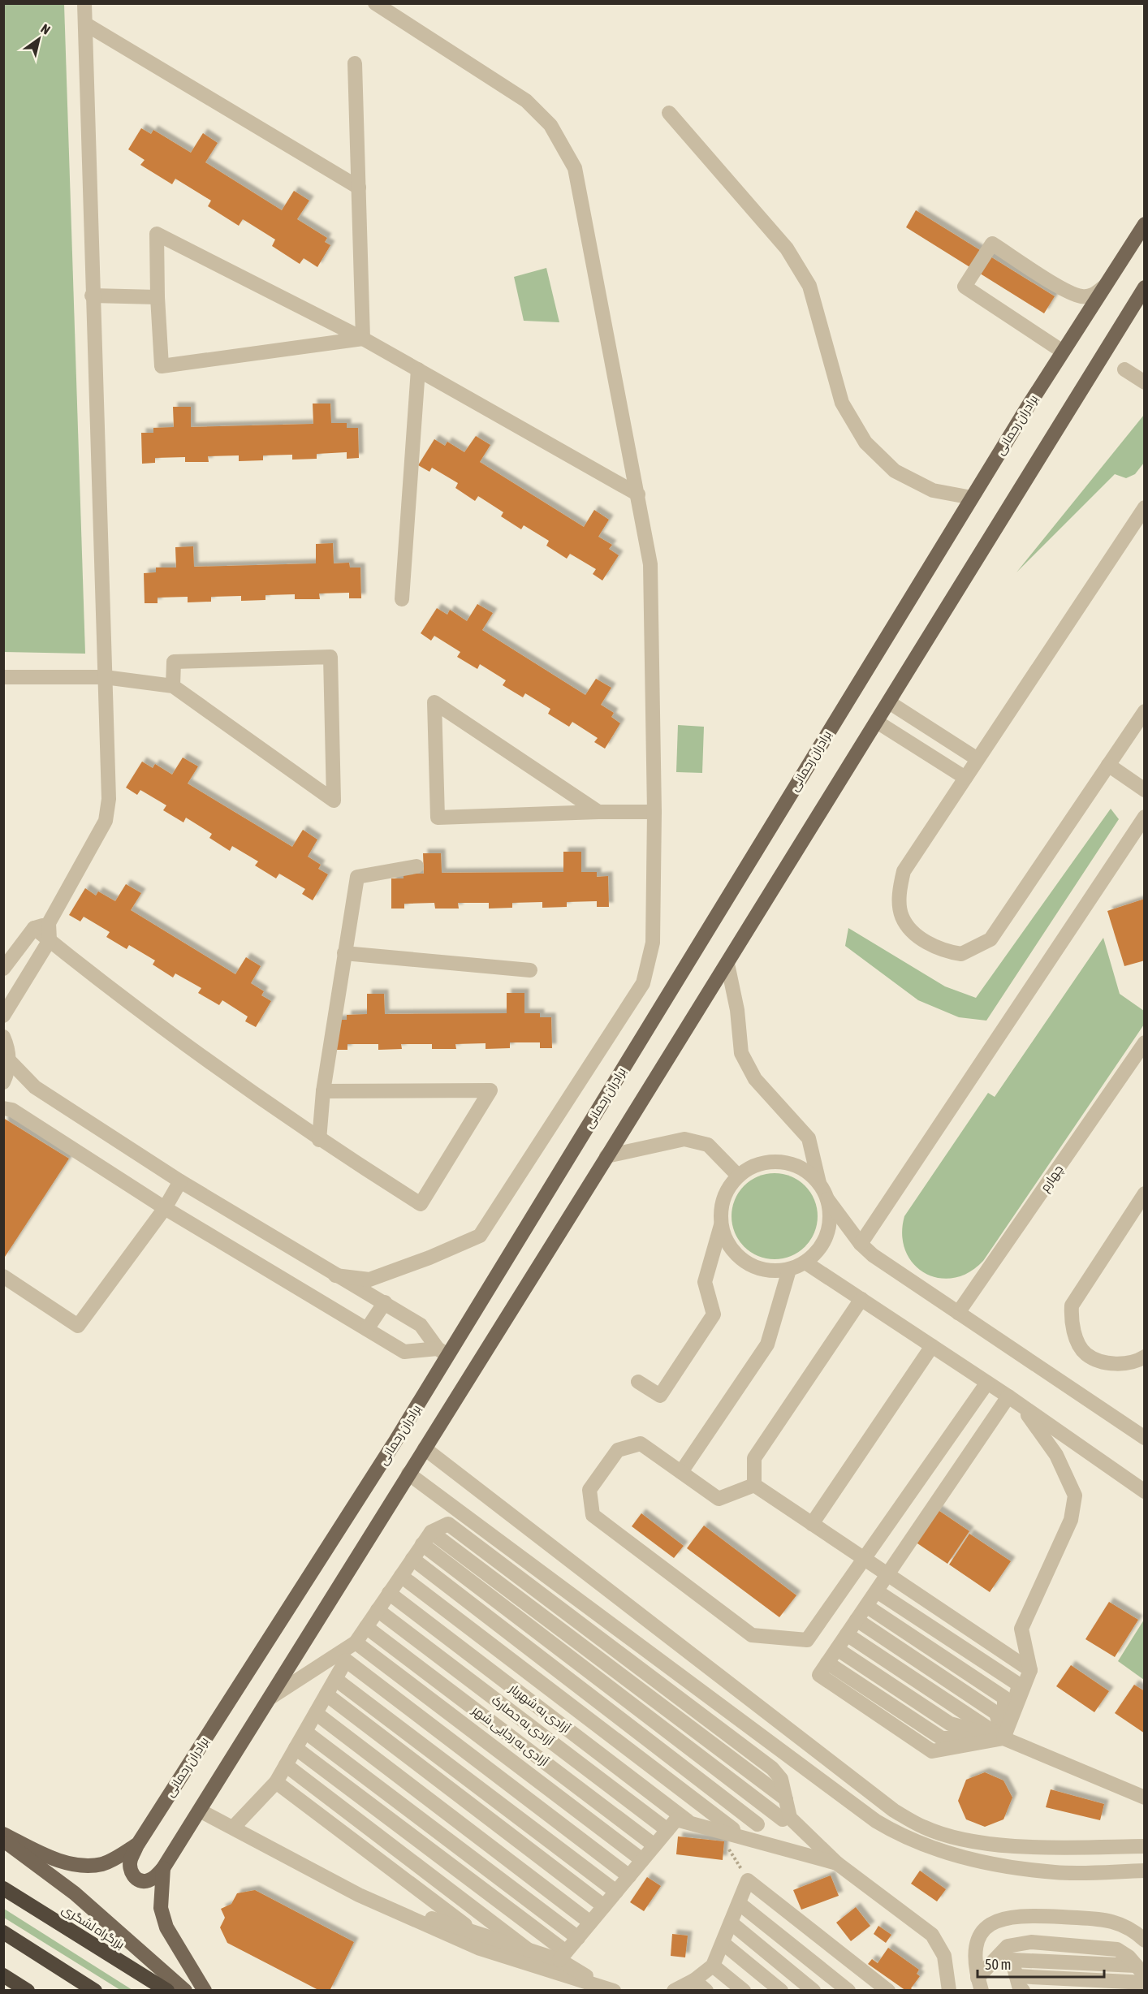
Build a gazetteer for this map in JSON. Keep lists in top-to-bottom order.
{
  "streets": {
    "highway": ["بزرگراه لشگری"],
    "main road": ["برادران رحمانی"],
    "street": [
      "چهارم",
      "آزادی به شهریار",
      "آزادی به حصارک",
      "آزادی به رجایی شهر"
    ]
  },
  "crossings": [
    ["آزادی به شهریار", "آزادی به حصارک"]
  ],
  "scale_bar": "50 m",
  "north": "top right"
}
